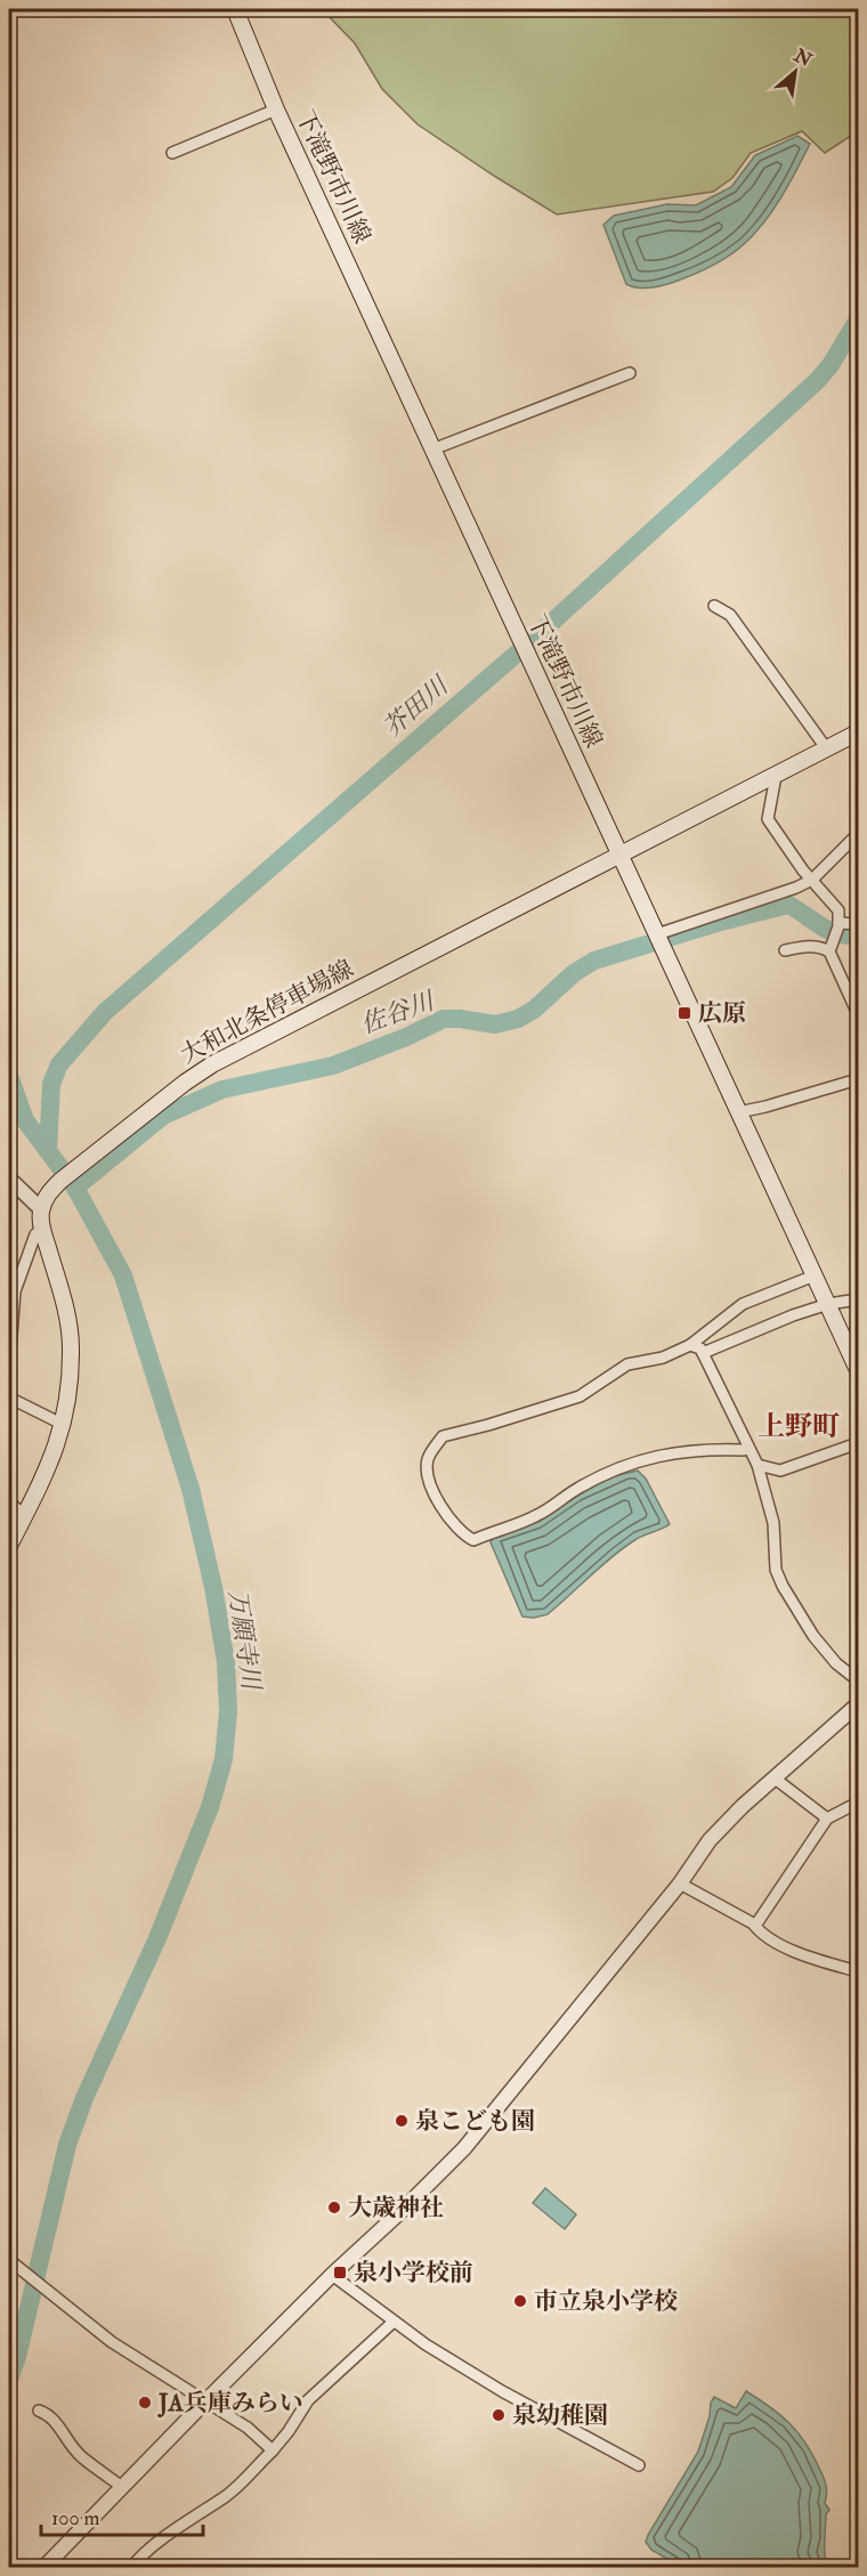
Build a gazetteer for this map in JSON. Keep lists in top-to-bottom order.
{
  "streets": {
    "main road": ["下滝野市川線", "大和北条停車場線"]
  },
  "crossings": [
    ["下滝野市川線", "大和北条停車場線"]
  ],
  "districts": ["上野町"],
  "water": ["芥田川", "佐谷川", "万願寺川"],
  "places": {
    "transit": ["広原", "泉小学校前"],
    "other": [
      "泉こども園",
      "大歳神社",
      "市立泉小学校",
      "JA兵庫みらい",
      "泉幼稚園"
    ]
  },
  "scale_bar": "100 m",
  "north": "top right"
}
